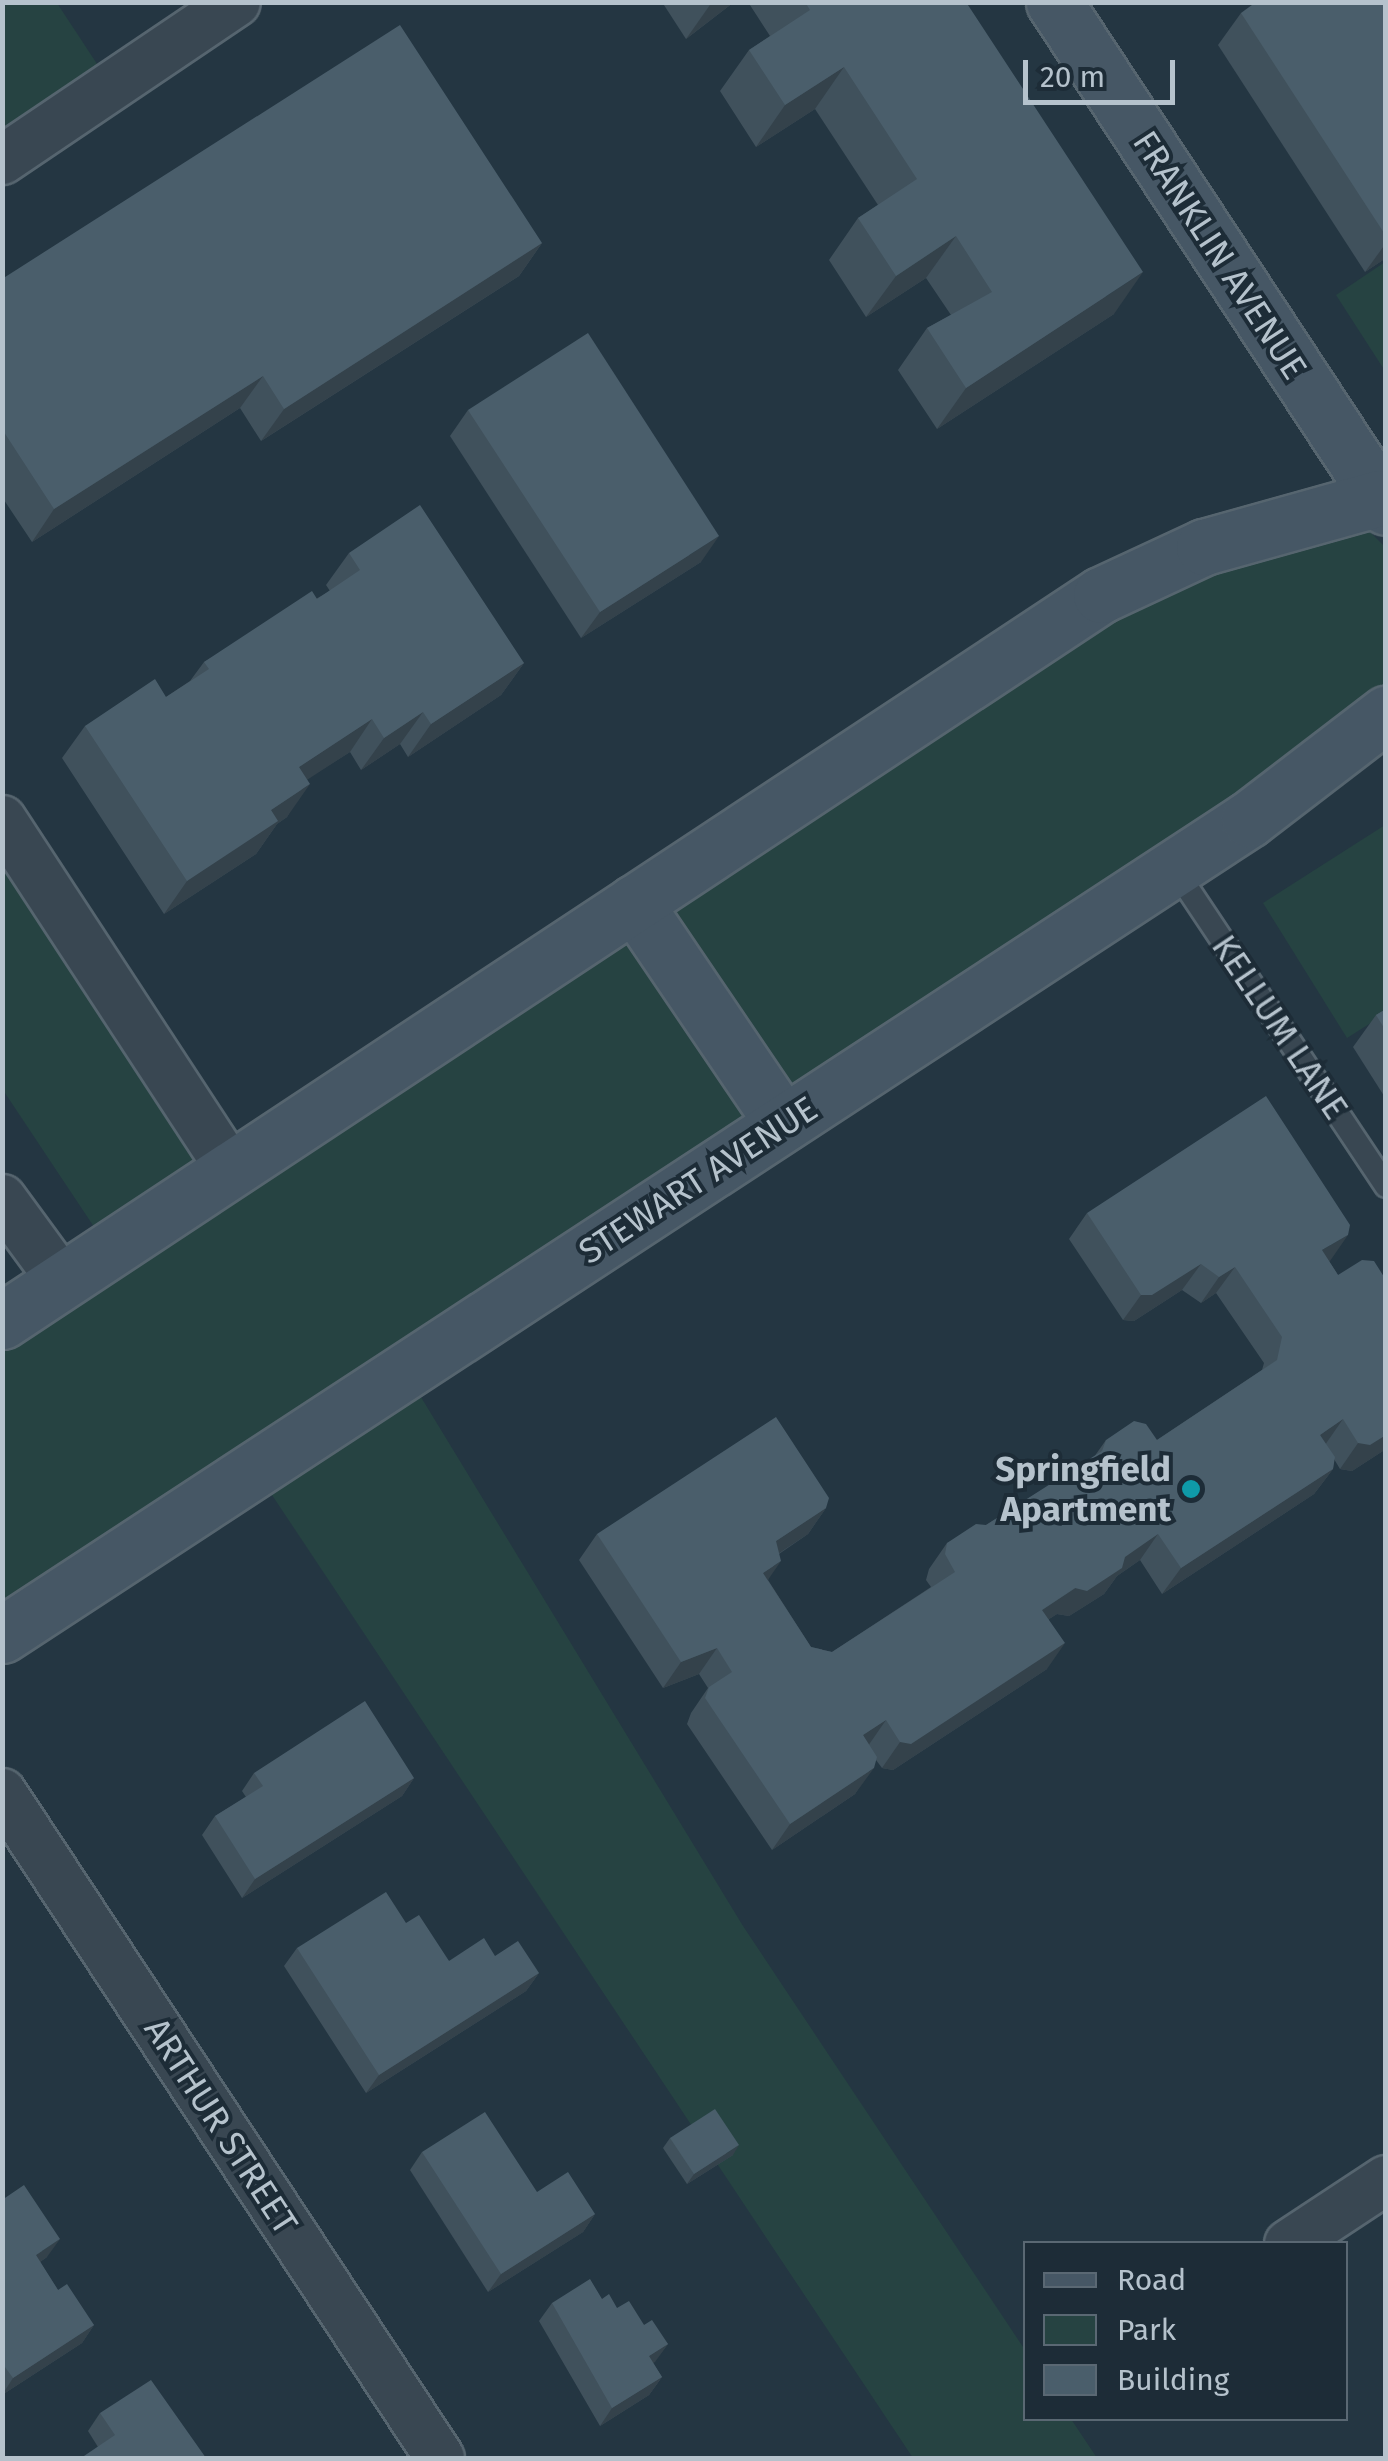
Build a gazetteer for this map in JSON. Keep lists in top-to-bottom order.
{
  "streets": {
    "main road": ["FRANKLIN AVENUE", "STEWART AVENUE"],
    "street": ["ARTHUR STREET"],
    "lane": ["KELLUM LANE"]
  },
  "crossings": [
    ["KELLUM LANE", "STEWART AVENUE"]
  ],
  "places": ["Springfield Apartment"],
  "legend": ["Road", "Park", "Building"],
  "scale_bar": "20 m"
}
